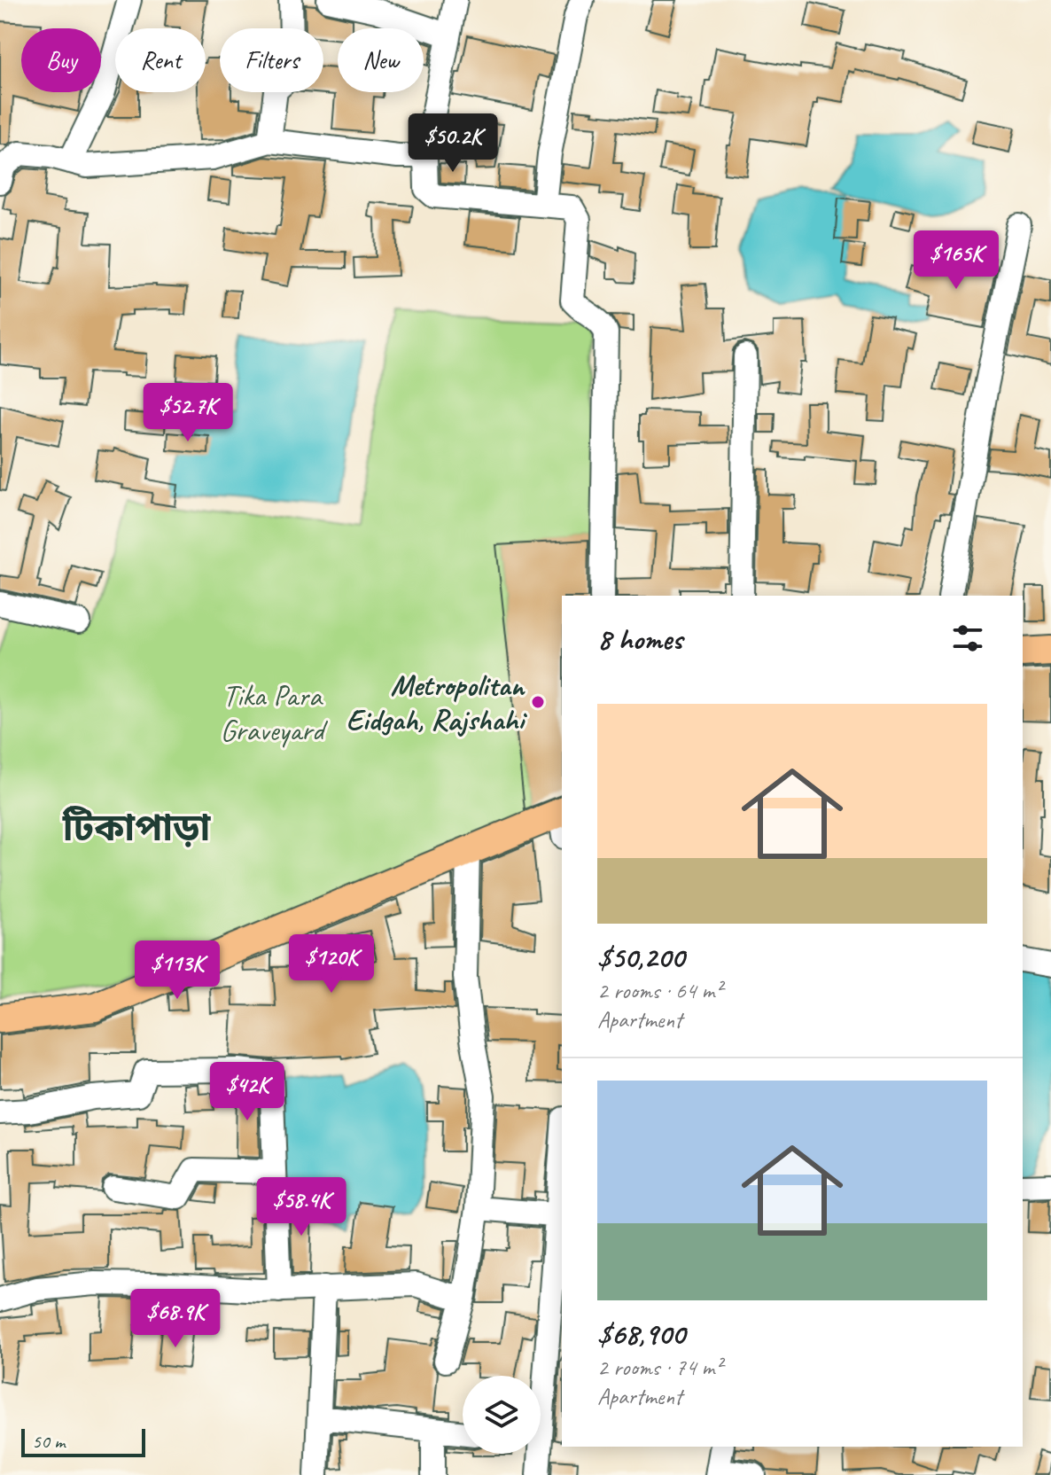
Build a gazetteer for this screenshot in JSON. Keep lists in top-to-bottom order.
{
  "districts": ["টিকাপাড়া"],
  "parks": ["Tika Para Graveyard"],
  "places": ["Metropolitan Eidgah, Rajshahi"],
  "scale_bar": "50 m",
  "page": {
    "chip": [
      "Buy",
      "Rent",
      "Filters",
      "New"
    ],
    "price": [
      "$50.2K",
      "$165K",
      "$52.7K",
      "$120K",
      "$113K",
      "$42K",
      "$58.4K",
      "$68.9K"
    ],
    "heading": "8 homes",
    "list": [
      {
        "name": "$50,200",
        "note": "2 rooms · 64 m² · Apartment"
      },
      {
        "name": "$68,900",
        "note": "2 rooms · 74 m² · Apartment"
      }
    ],
    "scale": "50 m"
  }
}
